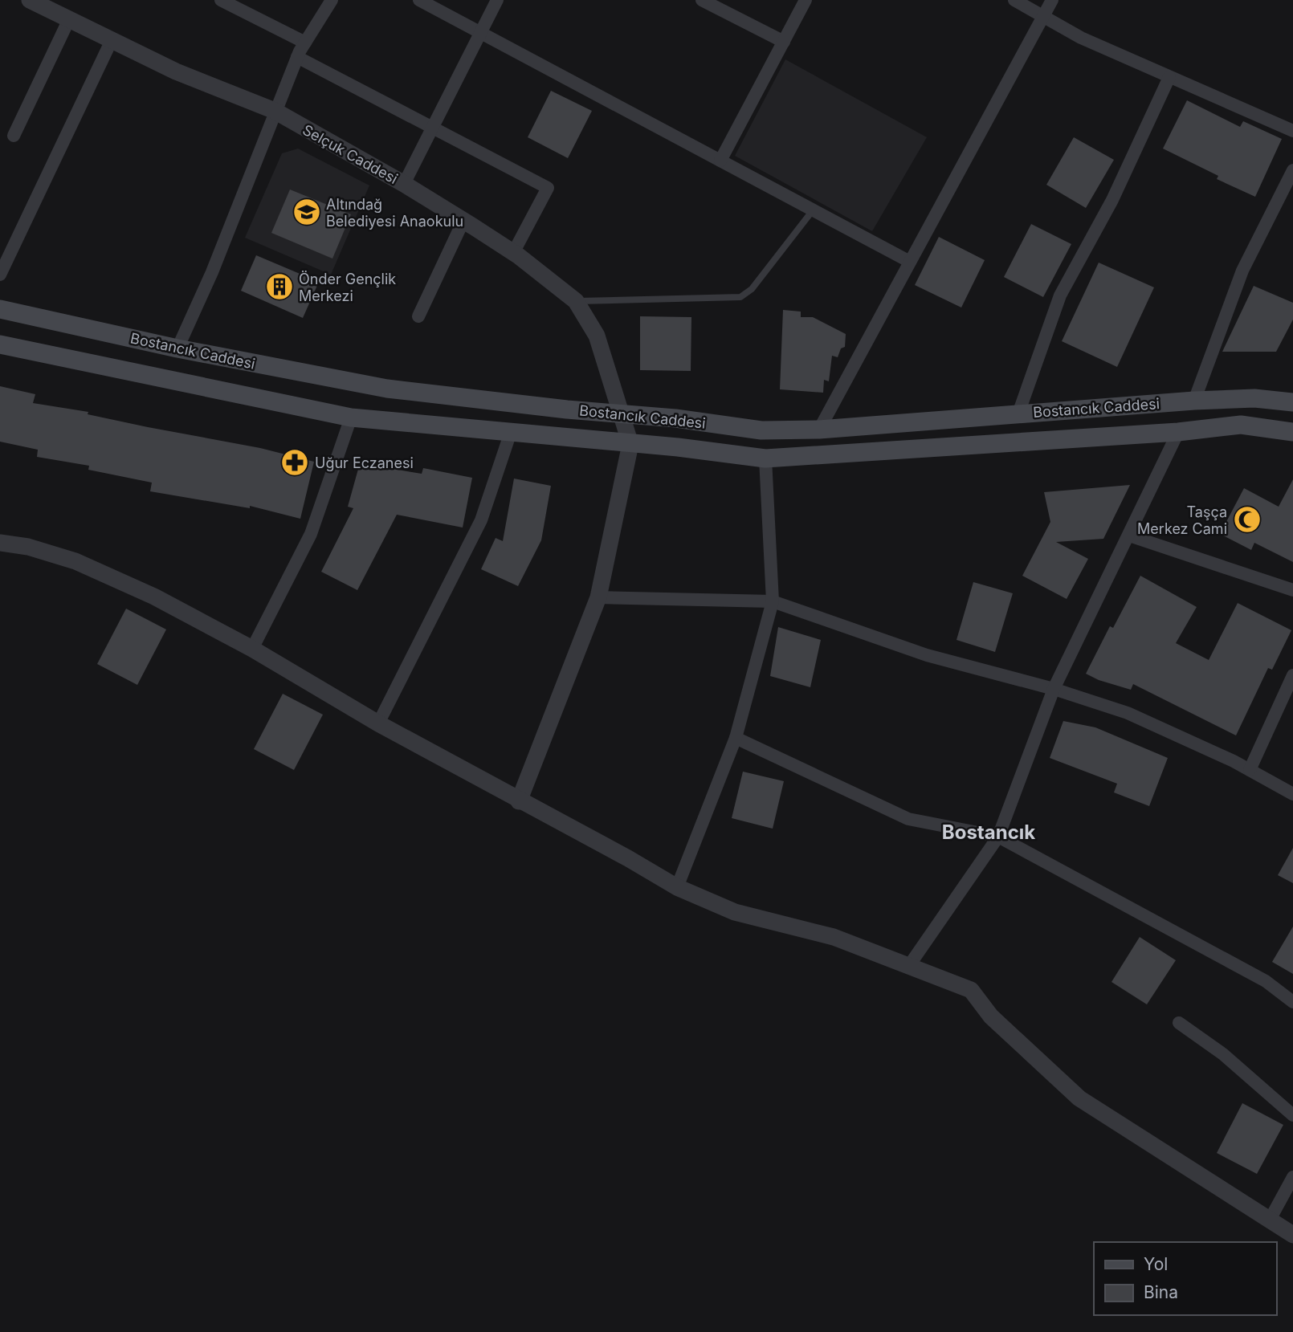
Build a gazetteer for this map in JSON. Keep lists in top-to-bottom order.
{
  "streets": {
    "main road": ["Bostancık Caddesi"],
    "street": ["Selçuk Caddesi"]
  },
  "crossings": [
    ["Selçuk Caddesi", "Bostancık Caddesi"]
  ],
  "districts": ["Bostancık"],
  "places": {
    "school or university": ["Altındağ Belediyesi Anaokulu"],
    "building": ["Önder Gençlik Merkezi"],
    "pharmacy": ["Uğur Eczanesi"],
    "mosque": ["Taşça Merkez Cami"]
  },
  "legend": ["Yol", "Bina"]
}
